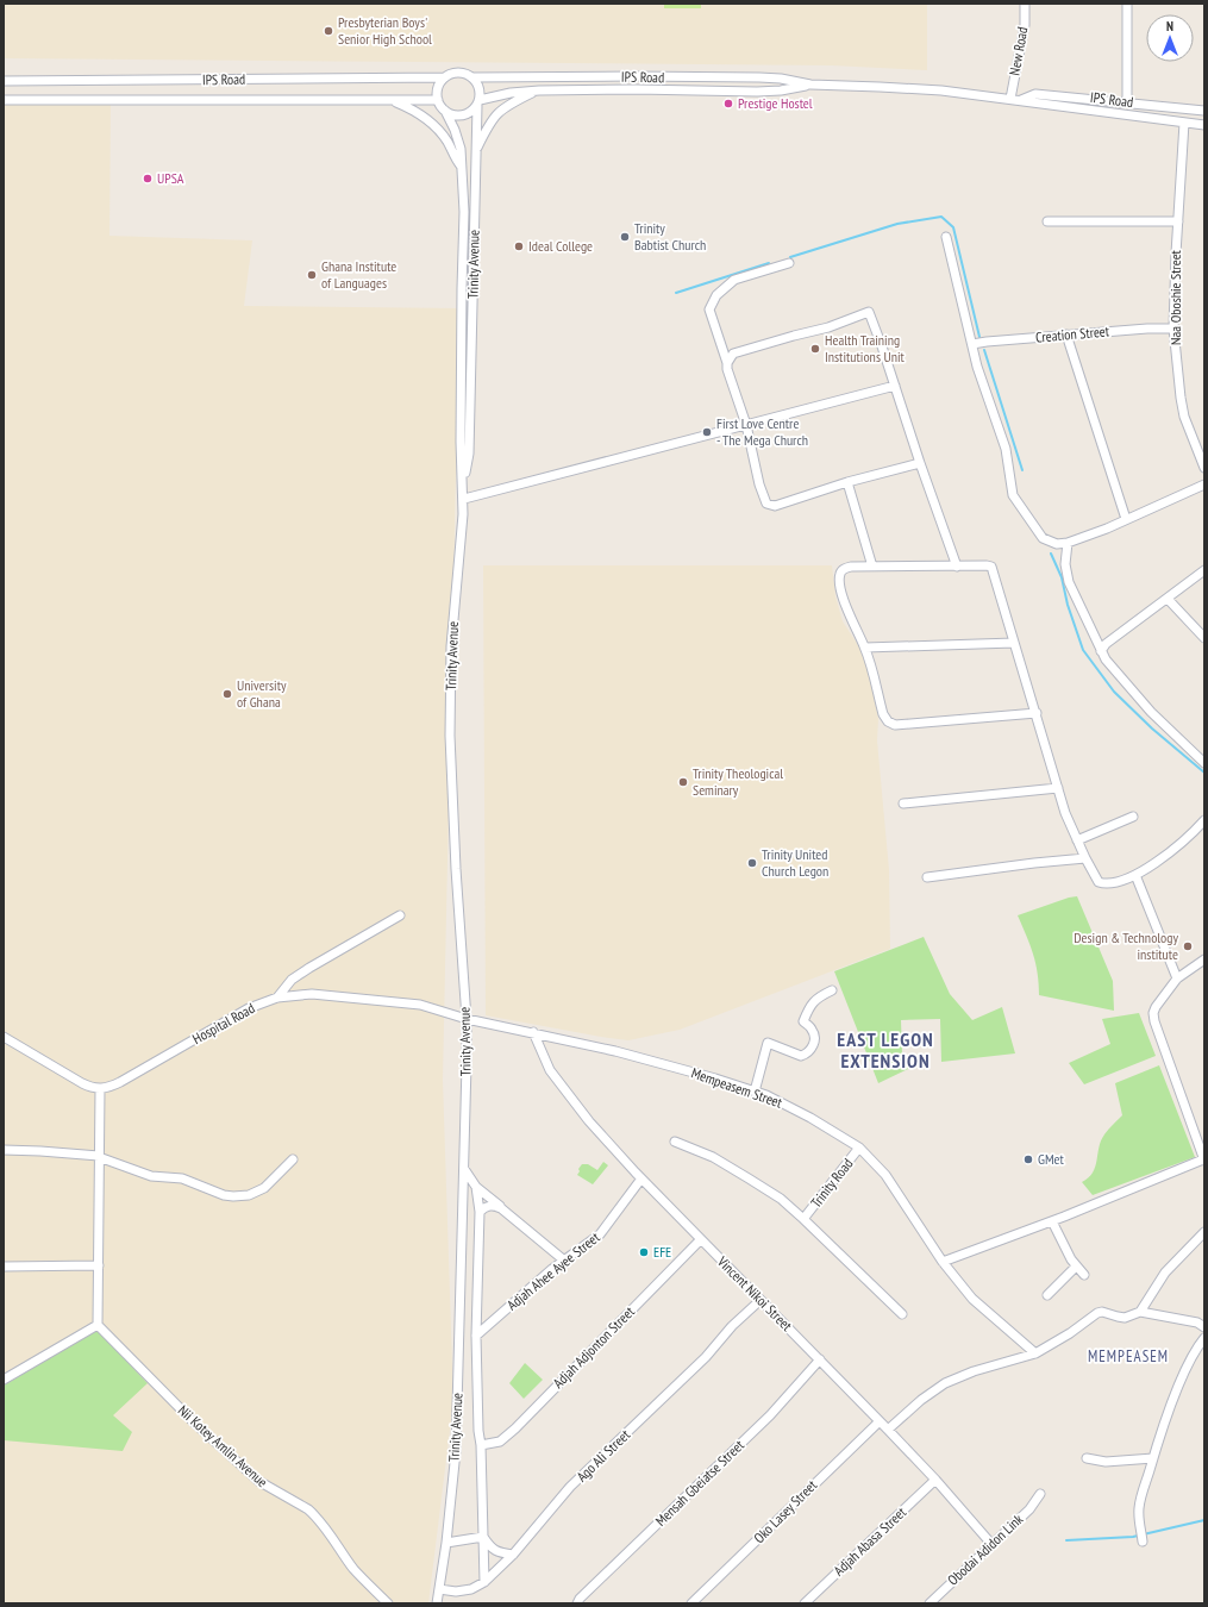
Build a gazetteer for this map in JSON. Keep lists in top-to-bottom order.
{
  "streets": {
    "street": [
      "New Road",
      "IPS Road",
      "Trinity Avenue",
      "Naa Oboshie Street",
      "Creation Street",
      "Hospital Road",
      "Mempeasem Street",
      "Trinity Road",
      "Adjah Ahee Ayee Street",
      "Vincent Nikoi Street",
      "Adjah Adjonton Street",
      "Nii Kotey Amlin Avenue",
      "Ago Ali Street",
      "Mensah Gbeiatse Street",
      "Oko Lasey Street",
      "Adjah Abasa Street",
      "Obodai Adidon Link"
    ]
  },
  "crossings": [
    ["New Road", "IPS Road"],
    ["IPS Road", "Trinity Avenue"],
    ["IPS Road", "Naa Oboshie Street"],
    ["Trinity Avenue", "Hospital Road"],
    ["Trinity Avenue", "Mempeasem Street"],
    ["Trinity Avenue", "Ago Ali Street"],
    ["Naa Oboshie Street", "Creation Street"],
    ["Hospital Road", "Mempeasem Street"],
    ["Mempeasem Street", "Trinity Road"],
    ["Mempeasem Street", "Vincent Nikoi Street"],
    ["Adjah Ahee Ayee Street", "Vincent Nikoi Street"],
    ["Vincent Nikoi Street", "Adjah Adjonton Street"],
    ["Vincent Nikoi Street", "Ago Ali Street"],
    ["Vincent Nikoi Street", "Mensah Gbeiatse Street"],
    ["Vincent Nikoi Street", "Oko Lasey Street"],
    ["Vincent Nikoi Street", "Adjah Abasa Street"],
    ["Vincent Nikoi Street", "Obodai Adidon Link"]
  ],
  "districts": ["EAST LEGON EXTENSION", "MEMPEASEM"],
  "places": [
    "Presbyterian Boys' Senior High School",
    "Prestige Hostel",
    "UPSA",
    "Trinity Babtist Church",
    "Ideal College",
    "Ghana Institute of Languages",
    "Health Training Institutions Unit",
    "First Love Centre - The Mega Church",
    "University of Ghana",
    "Trinity Theological Seminary",
    "Trinity United Church Legon",
    "Design & Technology institute",
    "GMet",
    "EFE"
  ],
  "north": "top"
}
